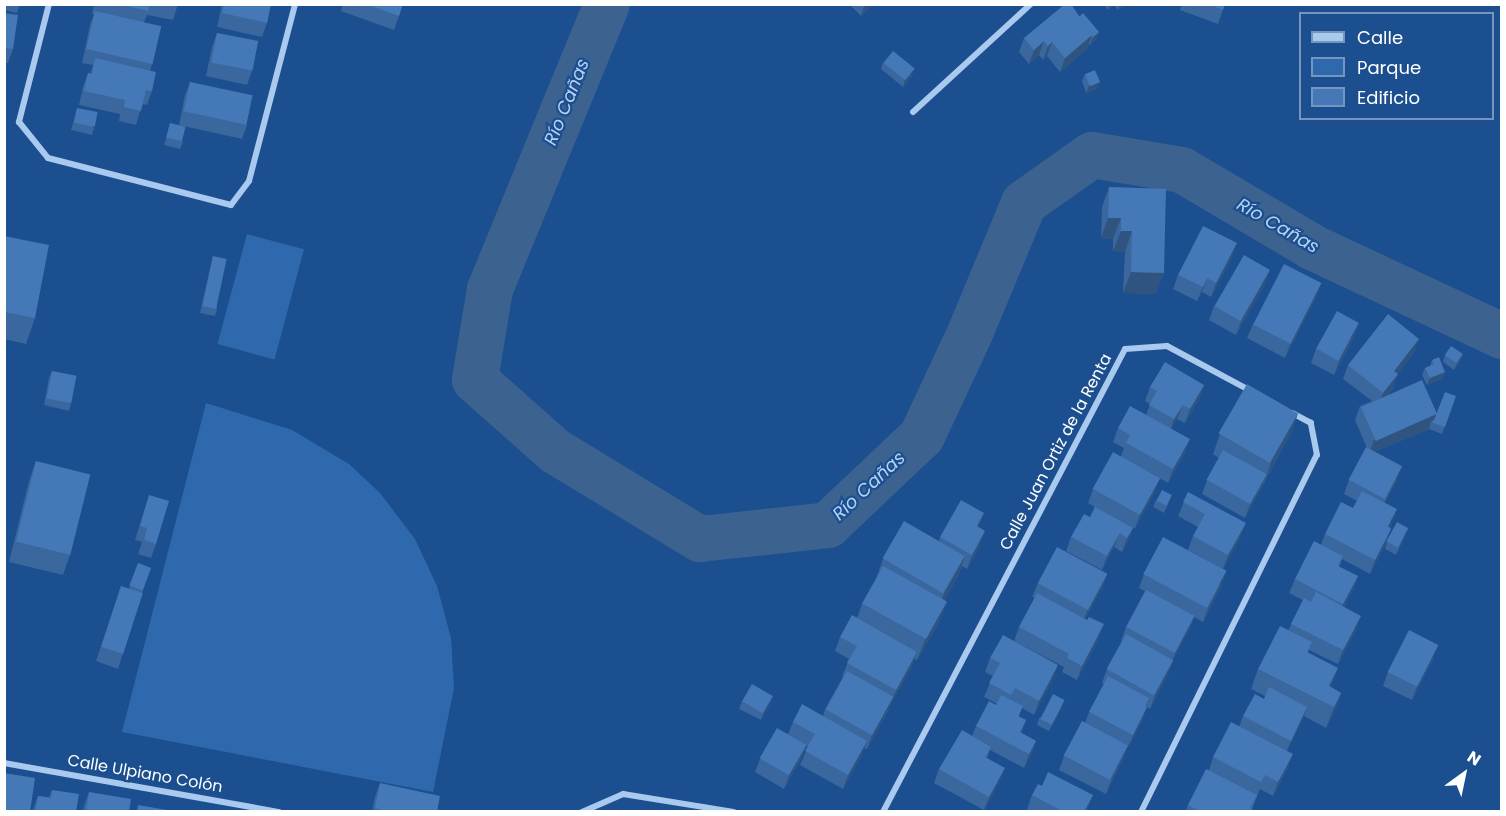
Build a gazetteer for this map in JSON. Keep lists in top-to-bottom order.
{
  "streets": {
    "street": ["Calle Juan Ortiz de la Renta", "Calle Ulpiano Colón"]
  },
  "water": ["Río Cañas"],
  "legend": ["Calle", "Parque", "Edificio"],
  "north": "top right"
}
